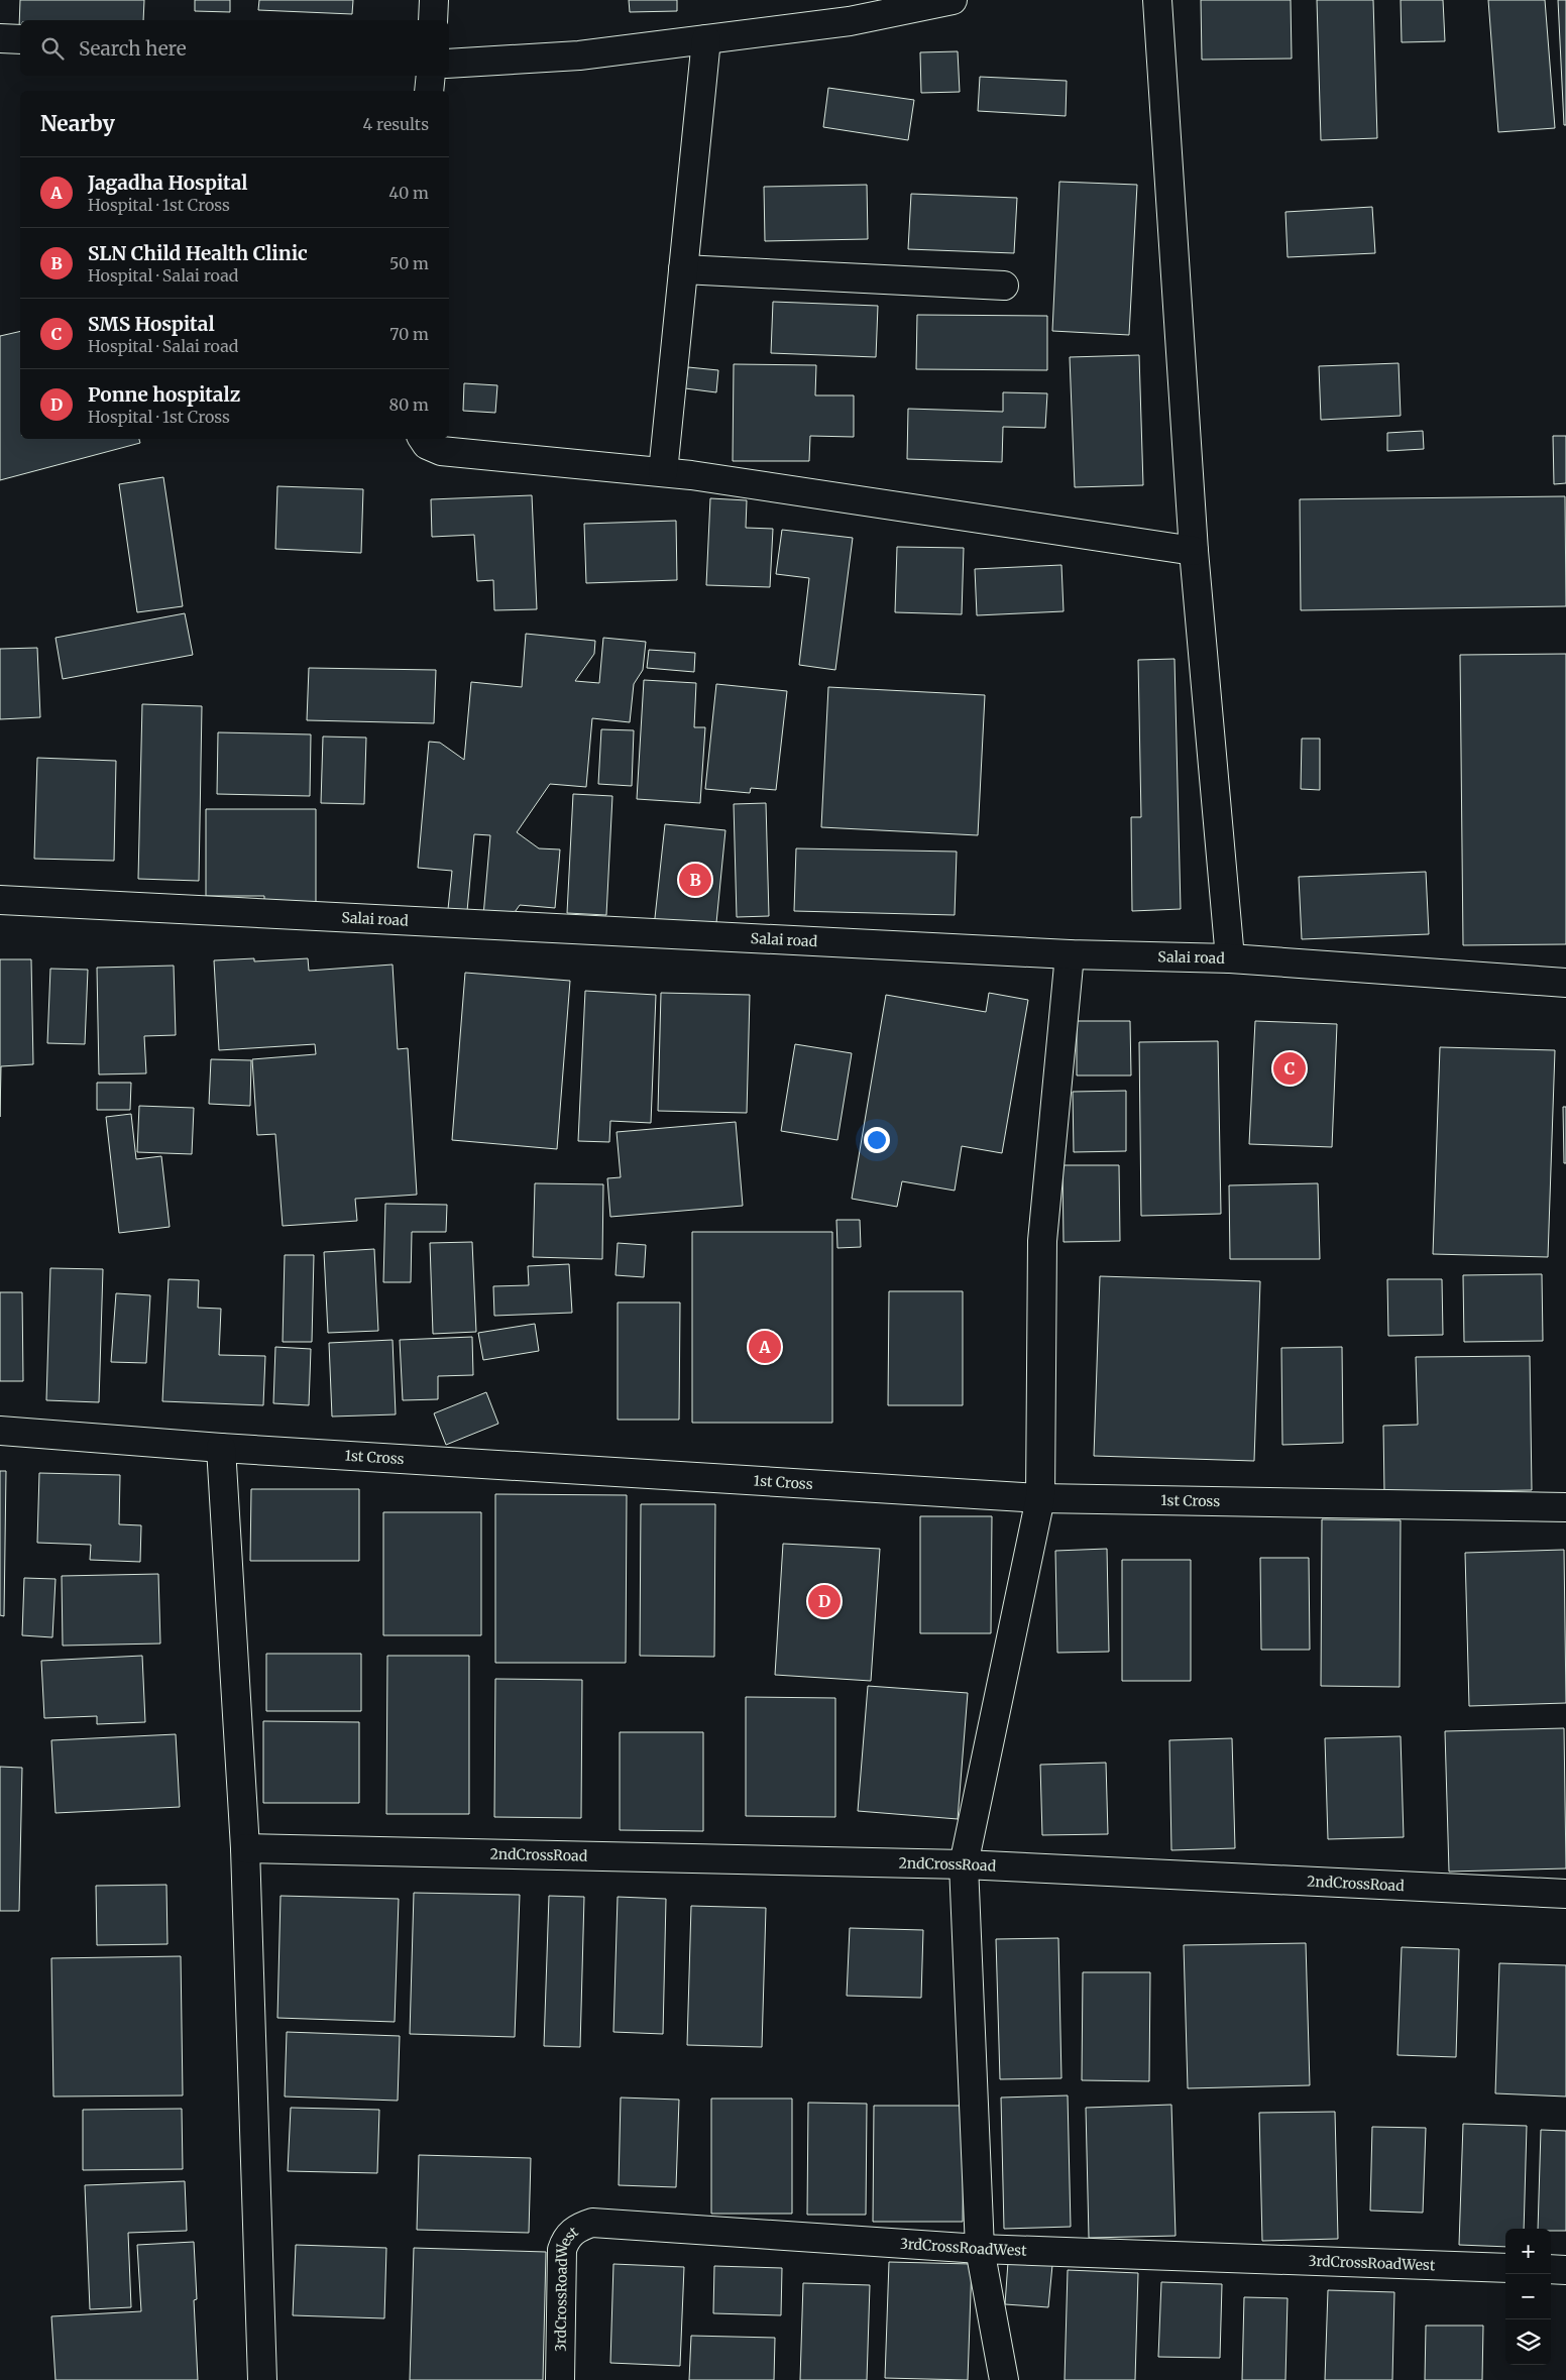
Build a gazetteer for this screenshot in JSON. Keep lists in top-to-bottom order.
{
  "streets": {
    "street": [
      "Salai road",
      "1st Cross",
      "2ndCrossRoad",
      "3rdCrossRoadWest"
    ]
  },
  "page": {
    "search": "Search here",
    "heading": ["Nearby", "4 results"],
    "list": [
      {
        "mark": "A",
        "name": "Jagadha Hospital",
        "note": "Hospital · 1st Cross",
        "value": "40 m"
      },
      {
        "mark": "B",
        "name": "SLN Child Health Clinic",
        "note": "Hospital · Salai road",
        "value": "50 m"
      },
      {
        "mark": "C",
        "name": "SMS Hospital",
        "note": "Hospital · Salai road",
        "value": "70 m"
      },
      {
        "mark": "D",
        "name": "Ponne hospitalz",
        "note": "Hospital · 1st Cross",
        "value": "80 m"
      }
    ],
    "pins": [
      "B",
      "C",
      "A",
      "D"
    ],
    "map_buttons": ["+", "−"]
  }
}
